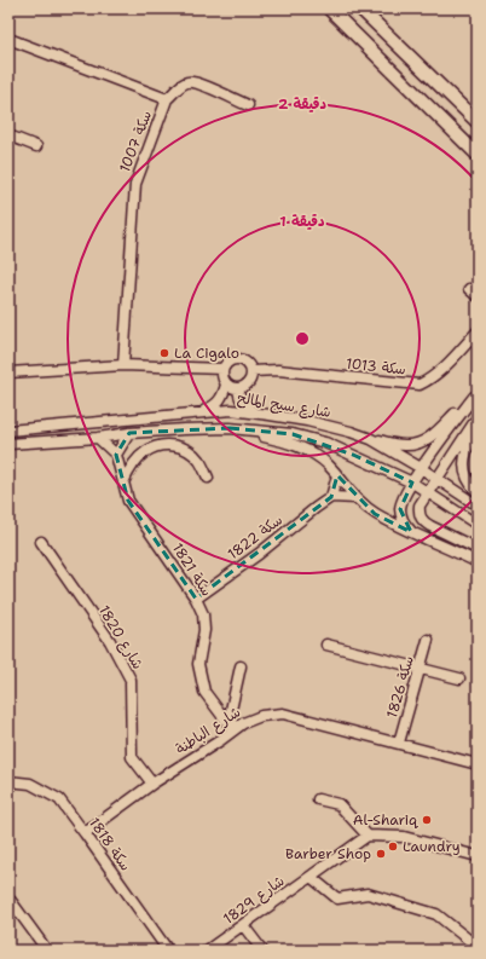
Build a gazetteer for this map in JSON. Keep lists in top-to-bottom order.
{
  "streets": {
    "street": [
      "سكة 1007",
      "سكة 1013",
      "شارع سيح المالح",
      "سكة 1822",
      "سكة 1821",
      "1820 شارع",
      "سكة 1826",
      "شارع الباطنة",
      "سكة 1818",
      "1829 شارع"
    ]
  },
  "crossings": [
    ["سكة 1822", "سكة 1821"],
    ["سكة 1821", "شارع الباطنة"],
    ["1820 شارع", "شارع الباطنة"],
    ["سكة 1826", "شارع الباطنة"],
    ["شارع الباطنة", "سكة 1818"]
  ],
  "places": [
    "La Cigalo",
    "Al-Shariq",
    "Laundry",
    "Barber Shop"
  ],
  "rings": ["2 دقيقة", "1 دقيقة"]
}
